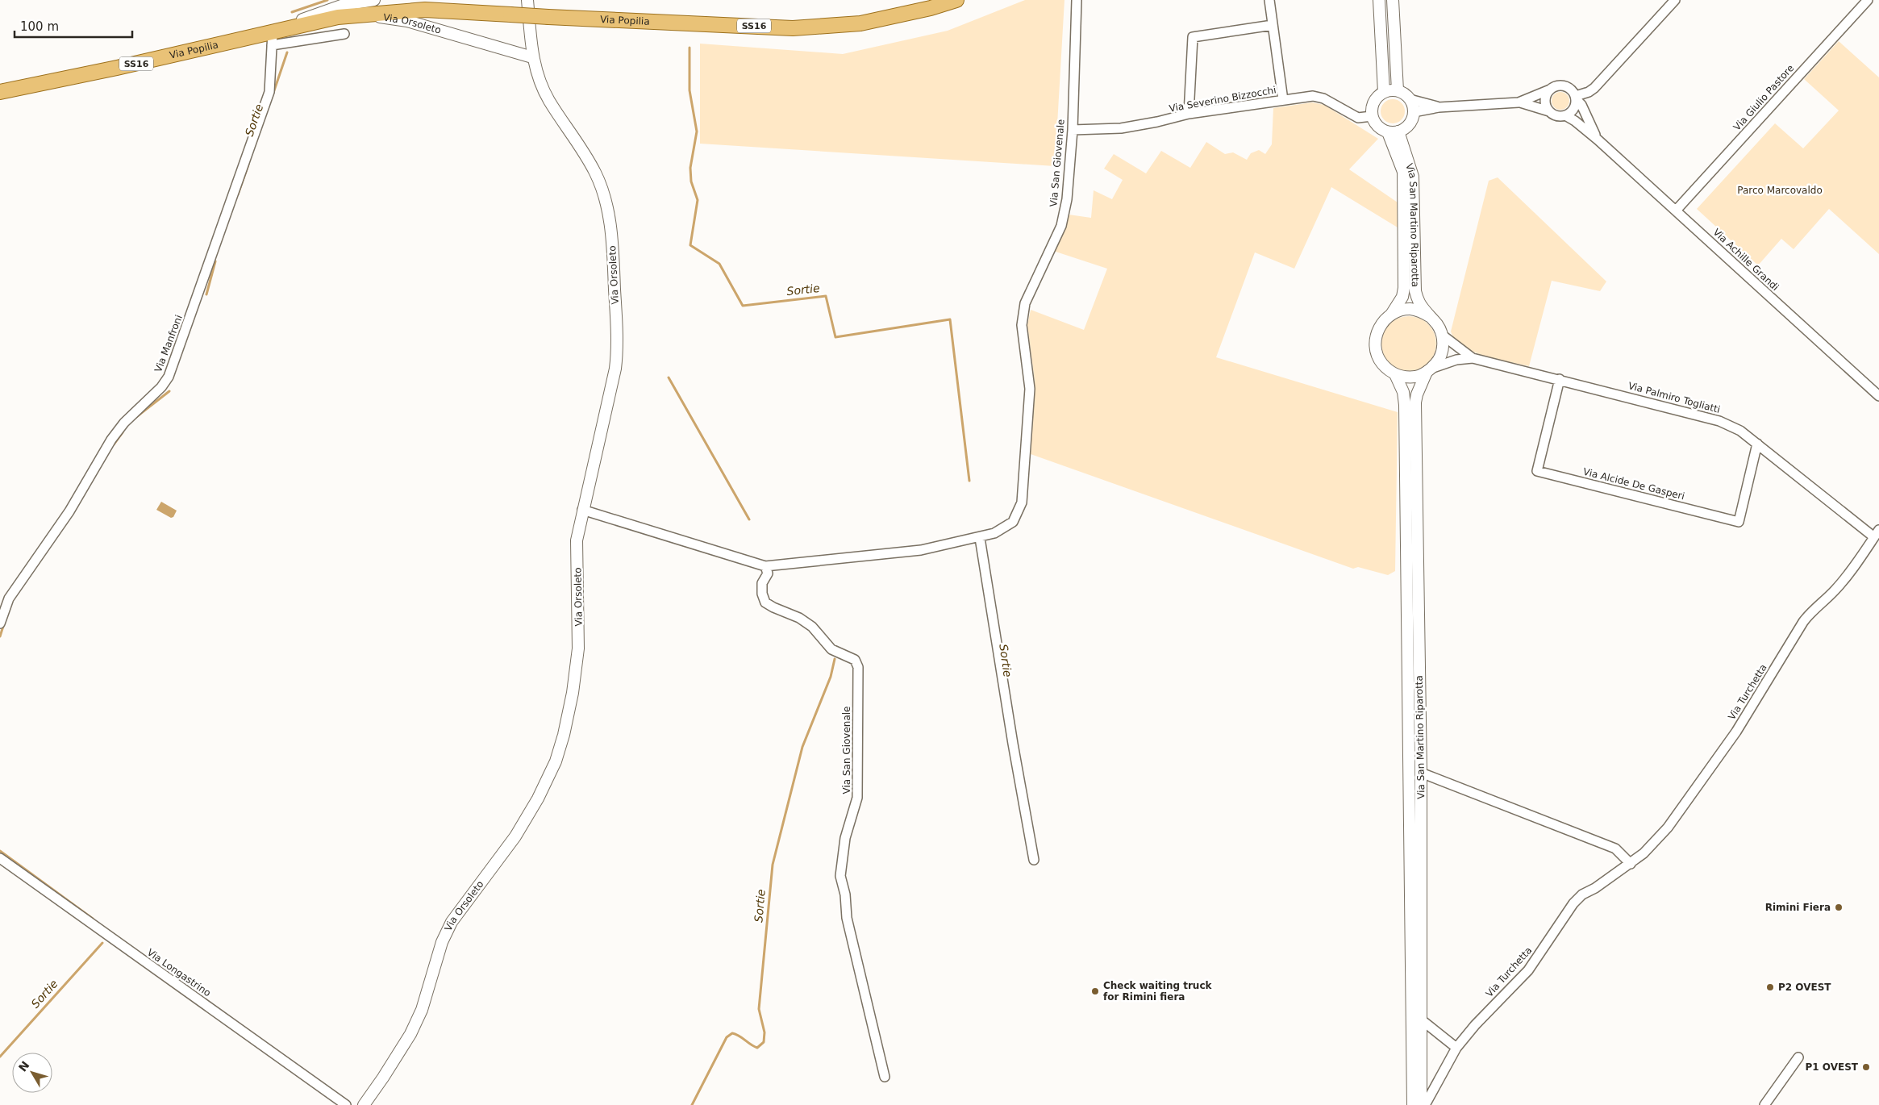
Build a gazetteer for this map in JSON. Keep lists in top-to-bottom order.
{
  "streets": {
    "main road": ["Via Popilia", "SS16"],
    "street": [
      "Via Orsoleto",
      "Via Giulio Pastore",
      "Via Severino Bizzocchi",
      "Via San Giovenale",
      "Via San Martino Riparotta",
      "Via Achille Grandi",
      "Via Manfroni",
      "Via Palmiro Togliatti",
      "Via Alcide De Gasperi",
      "Via Turchetta",
      "Via Longastrino"
    ]
  },
  "crossings": [
    ["Via Popilia", "Via Orsoleto"],
    ["Via Popilia", "Via Manfroni"],
    ["Via Orsoleto", "Via San Giovenale"],
    ["Via Giulio Pastore", "Via Achille Grandi"],
    ["Via Severino Bizzocchi", "Via San Giovenale"],
    ["Via Severino Bizzocchi", "Via San Martino Riparotta"],
    ["Via Severino Bizzocchi", "Via Achille Grandi"],
    ["Via San Martino Riparotta", "Via Achille Grandi"],
    ["Via San Martino Riparotta", "Via Palmiro Togliatti"],
    ["Via Palmiro Togliatti", "Via Alcide De Gasperi"],
    ["Via Palmiro Togliatti", "Via Turchetta"]
  ],
  "water": ["Sortie"],
  "parks": ["Parco Marcovaldo"],
  "places": [
    "Rimini Fiera",
    "P2 OVEST",
    "Check waiting truck for Rimini fiera",
    "P1 OVEST"
  ],
  "scale_bar": "100 m",
  "north": "top left"
}
